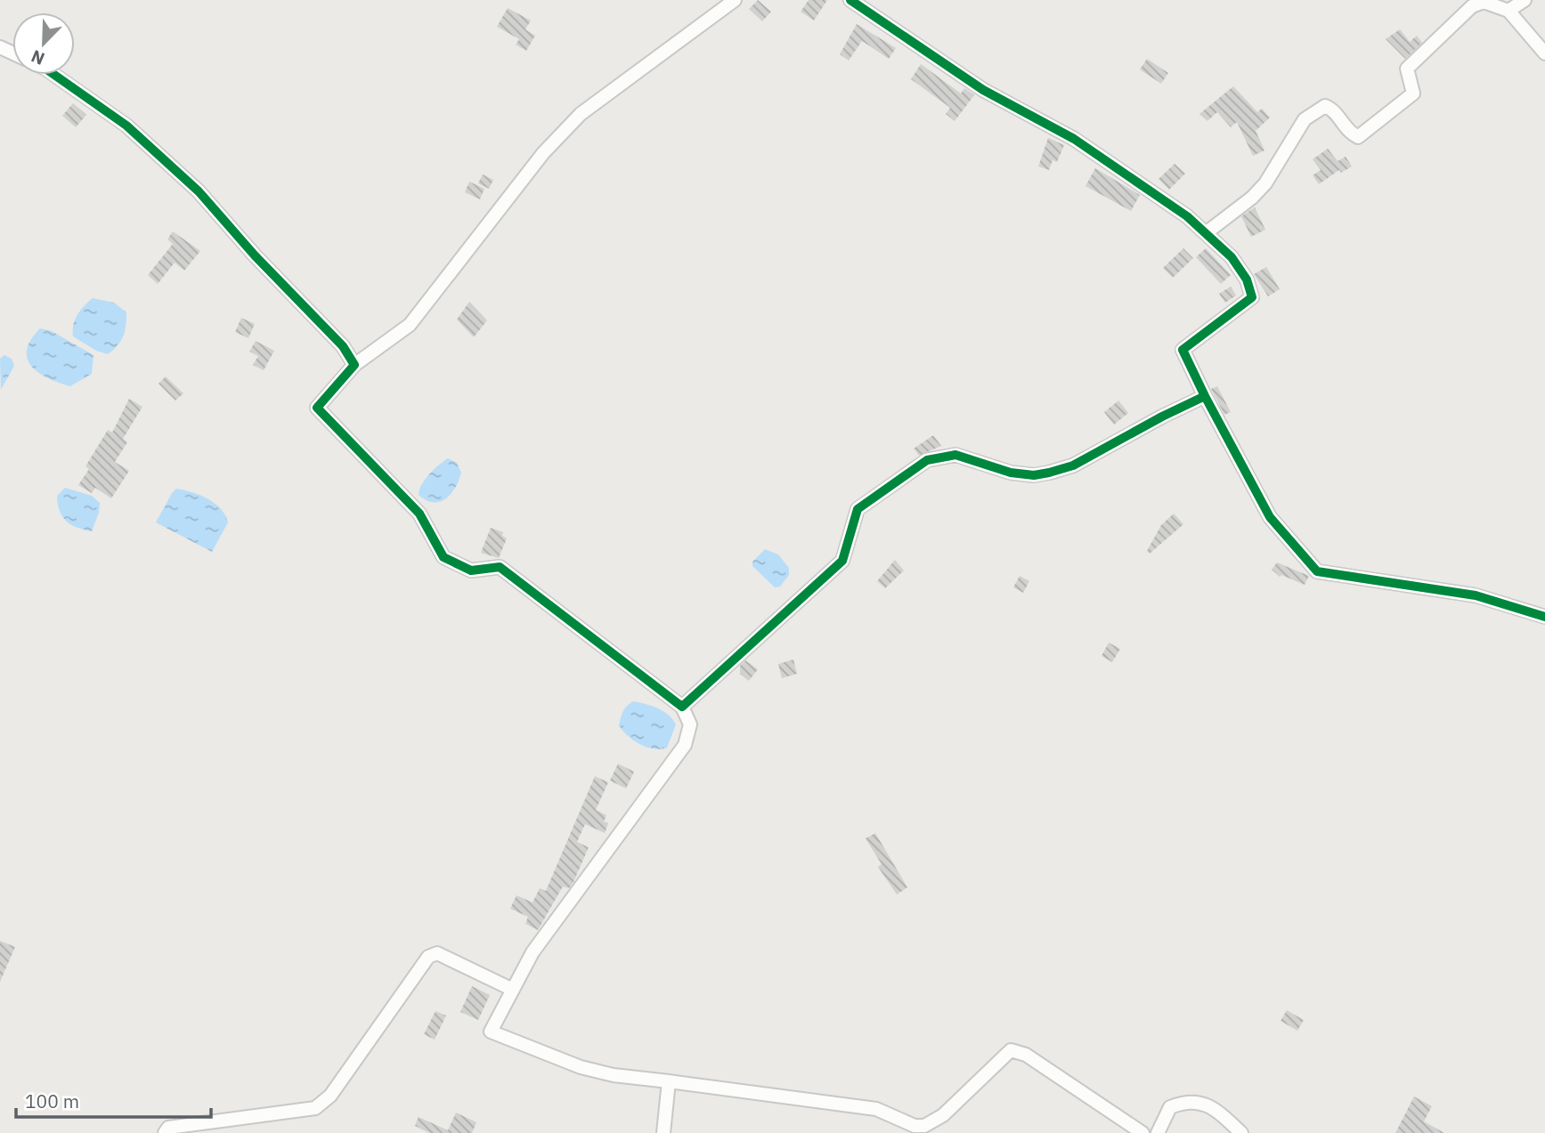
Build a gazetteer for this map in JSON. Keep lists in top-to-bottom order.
{
  "scale_bar": "100 m",
  "north": "bottom left"
}
